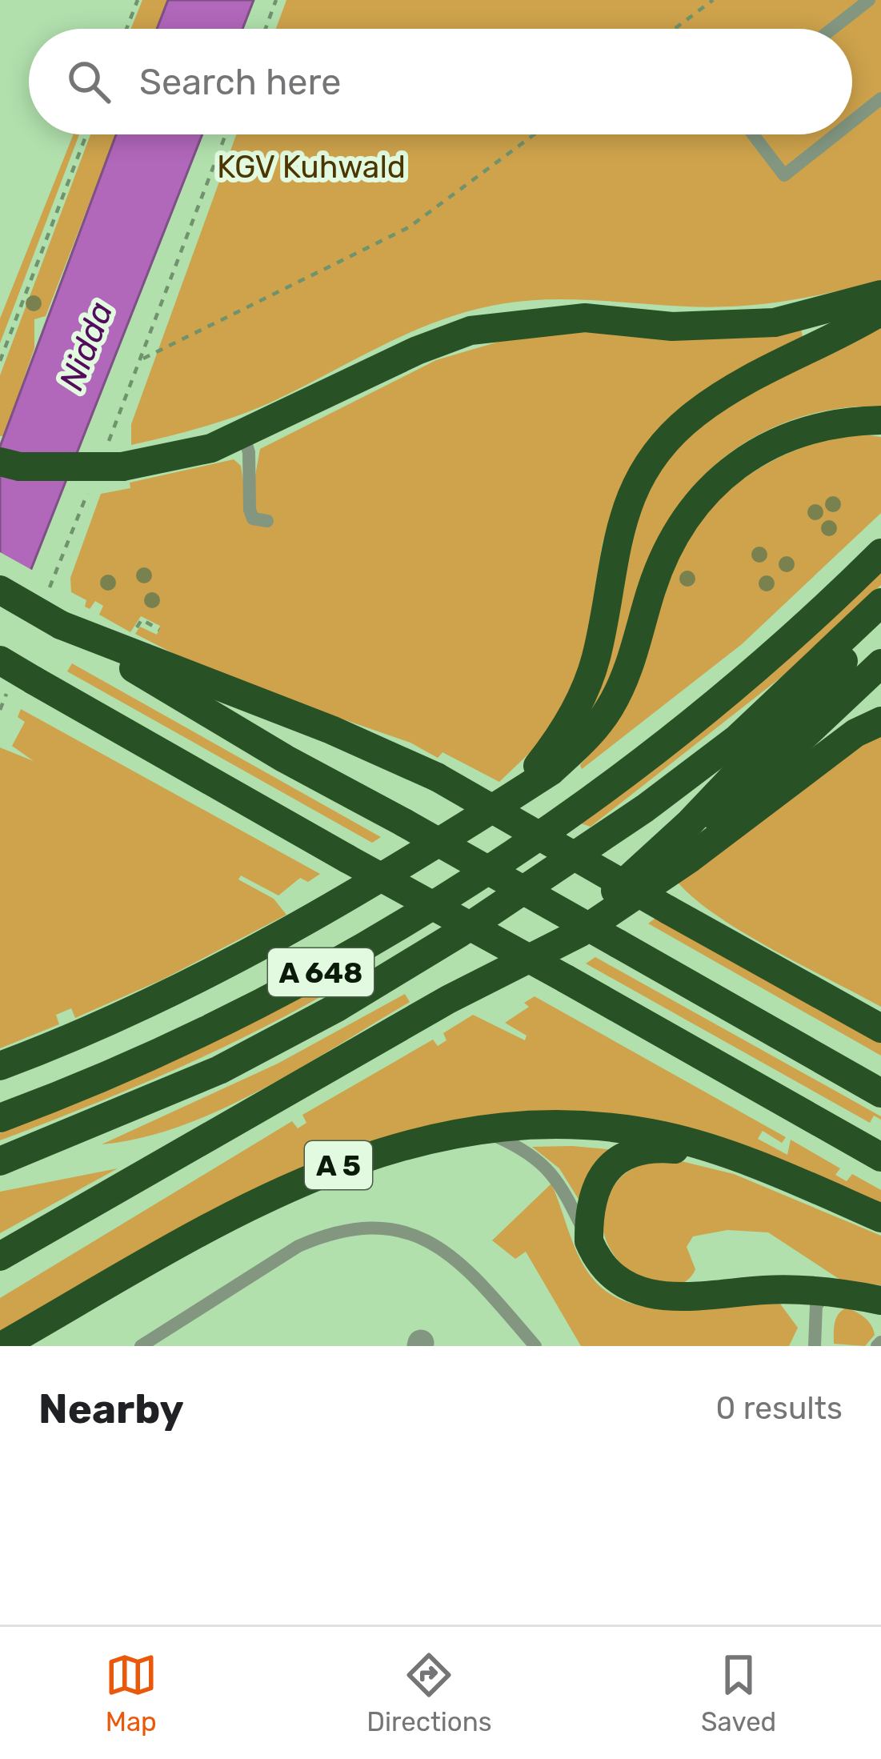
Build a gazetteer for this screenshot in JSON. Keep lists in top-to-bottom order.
{
  "streets": {
    "highway": ["A 648", "A 5"]
  },
  "water": ["Nidda"],
  "parks": ["KGV Kuhwald"],
  "page": {
    "search": "Search here",
    "heading": ["Nearby", "0 results"],
    "nav": ["Map", "Directions", "Saved"]
  }
}
